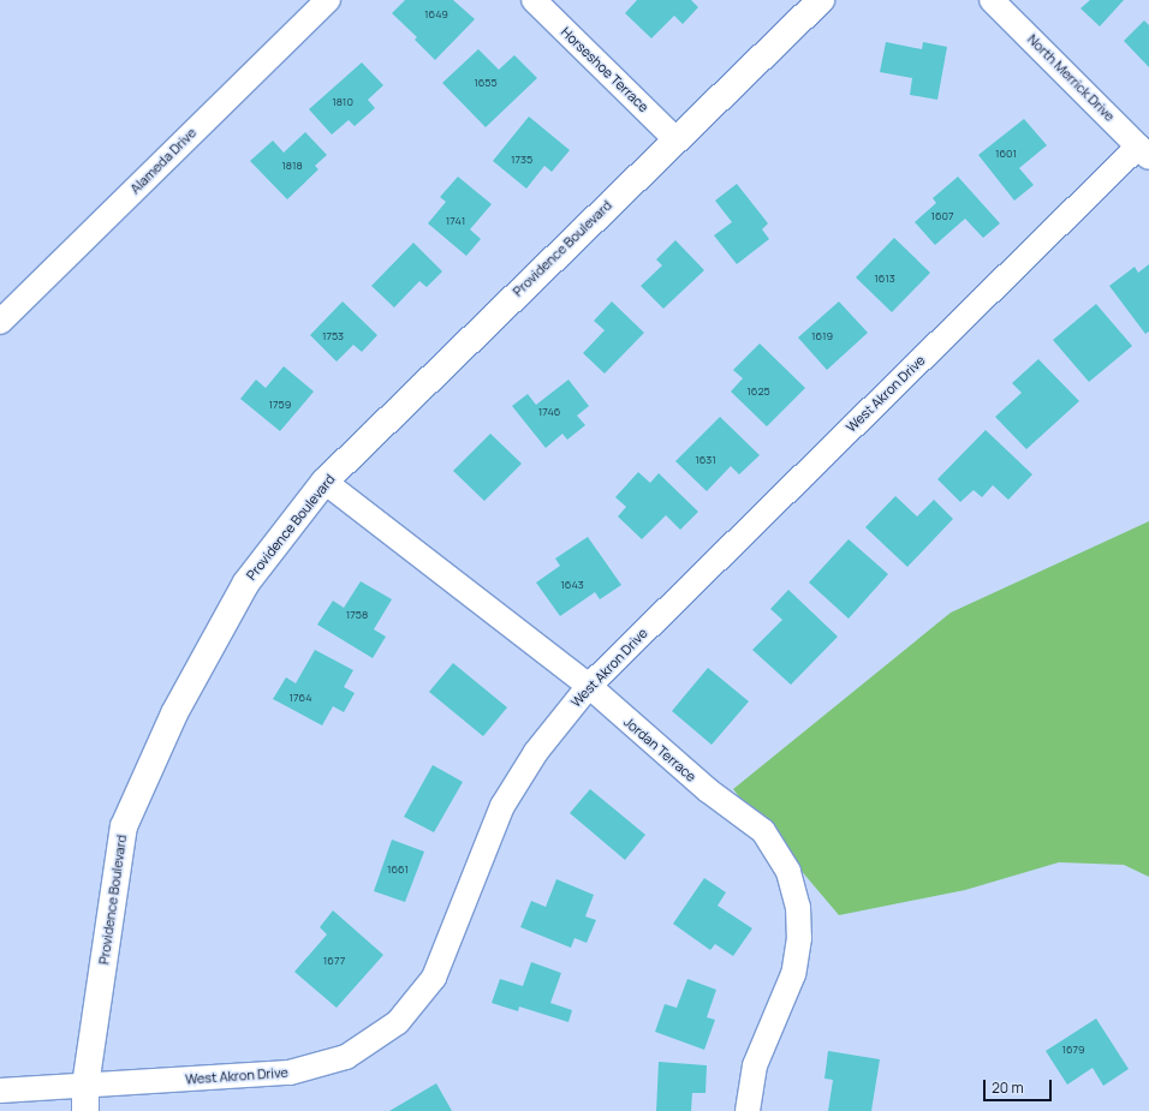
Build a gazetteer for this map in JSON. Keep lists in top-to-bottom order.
{
  "streets": {
    "main road": ["Providence Boulevard"],
    "street": [
      "Horseshoe Terrace",
      "North Merrick Drive",
      "Alameda Drive",
      "West Akron Drive",
      "Jordan Terrace"
    ]
  },
  "crossings": [
    ["Horseshoe Terrace", "Providence Boulevard"],
    ["North Merrick Drive", "West Akron Drive"],
    ["Providence Boulevard", "West Akron Drive"],
    ["Providence Boulevard", "Jordan Terrace"],
    ["West Akron Drive", "Jordan Terrace"]
  ],
  "house_numbers": [
    "1649",
    "1655",
    "1810",
    "1601",
    "1735",
    "1818",
    "1607",
    "1741",
    "1613",
    "1753",
    "1619",
    "1625",
    "1759",
    "1746",
    "1631",
    "1643",
    "1758",
    "1764",
    "1661",
    "1677",
    "1679"
  ],
  "scale_bar": "20 m"
}
